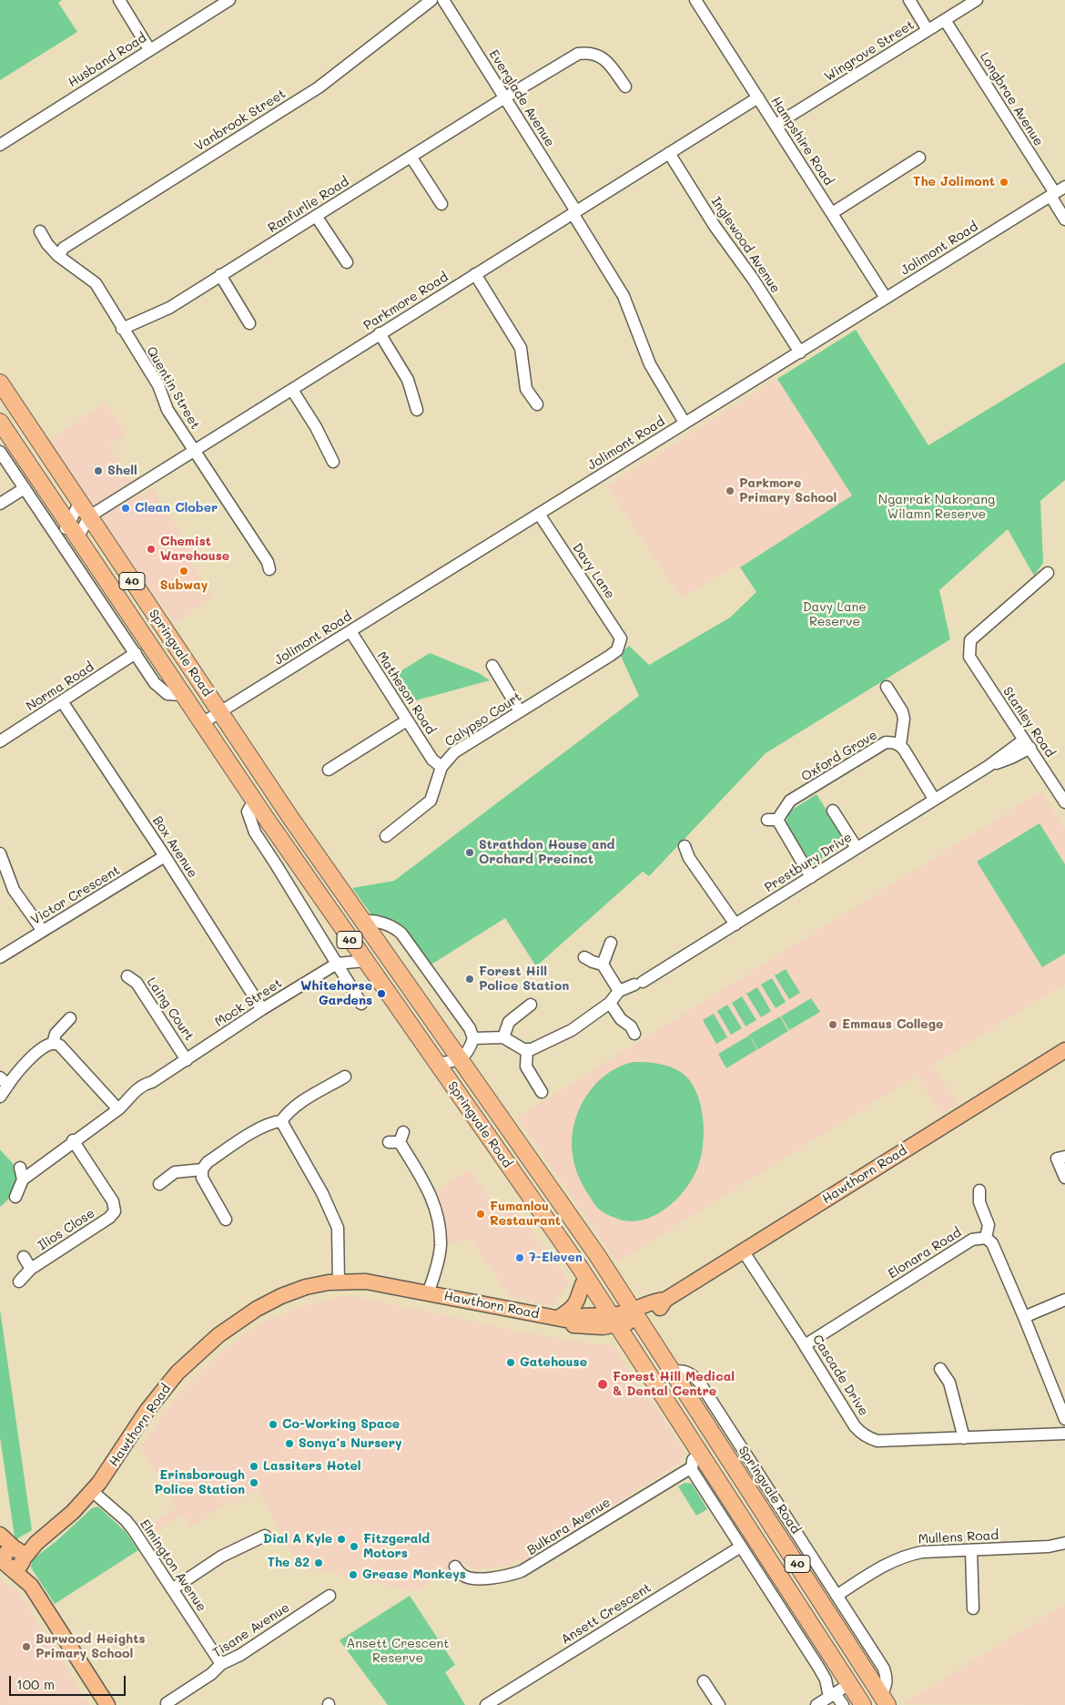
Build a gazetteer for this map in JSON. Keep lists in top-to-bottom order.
{
  "streets": {
    "highway": ["40", "Springvale Road"],
    "main road": ["Hawthorn Road"],
    "street": [
      "Wingrove Street",
      "Husband Road",
      "Everglade Avenue",
      "Longbrae Avenue",
      "Vanbrook Street",
      "Hampshire Road",
      "Ranfurlie Road",
      "Inglewood Avenue",
      "Jolimont Road",
      "Parkmore Road",
      "Quentin Street",
      "Davy Lane",
      "Norma Road",
      "Matheson Road",
      "Calypso Court",
      "Stanley Road",
      "Oxford Grove",
      "Box Avenue",
      "Prestbury Drive",
      "Victor Crescent",
      "Mock Street",
      "Laing Court",
      "Ilios Close",
      "Elonara Road",
      "Cascade Drive",
      "Bulkara Avenue",
      "Mullens Road",
      "Elmington Avenue",
      "Ansett Crescent",
      "Tisane Avenue"
    ]
  },
  "crossings": [
    ["Wingrove Street", "Longbrae Avenue"],
    ["Wingrove Street", "Hampshire Road"],
    ["Everglade Avenue", "Ranfurlie Road"],
    ["Everglade Avenue", "Jolimont Road"],
    ["Everglade Avenue", "Parkmore Road"],
    ["Longbrae Avenue", "Jolimont Road"],
    ["Vanbrook Street", "Quentin Street"],
    ["Hampshire Road", "Jolimont Road"],
    ["Hampshire Road", "Parkmore Road"],
    ["Ranfurlie Road", "Quentin Street"],
    ["Inglewood Avenue", "Jolimont Road"],
    ["Inglewood Avenue", "Parkmore Road"],
    ["Jolimont Road", "Davy Lane"],
    ["Jolimont Road", "Springvale Road"],
    ["Jolimont Road", "Matheson Road"],
    ["Parkmore Road", "Quentin Street"],
    ["Parkmore Road", "Springvale Road"],
    ["Davy Lane", "Calypso Court"],
    ["Springvale Road", "Norma Road"],
    ["Springvale Road", "Mock Street"],
    ["Springvale Road", "Hawthorn Road"],
    ["Springvale Road", "Mullens Road"],
    ["Norma Road", "Box Avenue"],
    ["Matheson Road", "Calypso Court"],
    ["Stanley Road", "Prestbury Drive"],
    ["Oxford Grove", "Prestbury Drive"],
    ["Box Avenue", "Victor Crescent"],
    ["Box Avenue", "Mock Street"],
    ["Mock Street", "Laing Court"],
    ["Mock Street", "Ilios Close"],
    ["Hawthorn Road", "Cascade Drive"],
    ["Hawthorn Road", "Elmington Avenue"],
    ["Elonara Road", "Cascade Drive"],
    ["Elmington Avenue", "Tisane Avenue"]
  ],
  "parks": ["Ngarrak Nakorang Wilamn Reserve", "Davy Lane Reserve", "Ansett Crescent Reserve"],
  "places": [
    "The Jolimont",
    "Shell",
    "Parkmore Primary School",
    "Clean Clober",
    "Chemist Warehouse",
    "Subway",
    "Strathdon House and Orchard Precinct",
    "Forest Hill Police Station",
    "Whitehorse Gardens",
    "Emmaus College",
    "Fumanlou Restaurant",
    "7-Eleven",
    "Gatehouse",
    "Forest Hill Medical & Dental Centre",
    "Co-Working Space",
    "Sonya's Nursery",
    "Lassiters Hotel",
    "Erinsborough Police Station",
    "Dial A Kyle",
    "Fitzgerald Motors",
    "The 82",
    "Grease Monkeys",
    "Burwood Heights Primary School"
  ],
  "scale_bar": "100 m"
}
